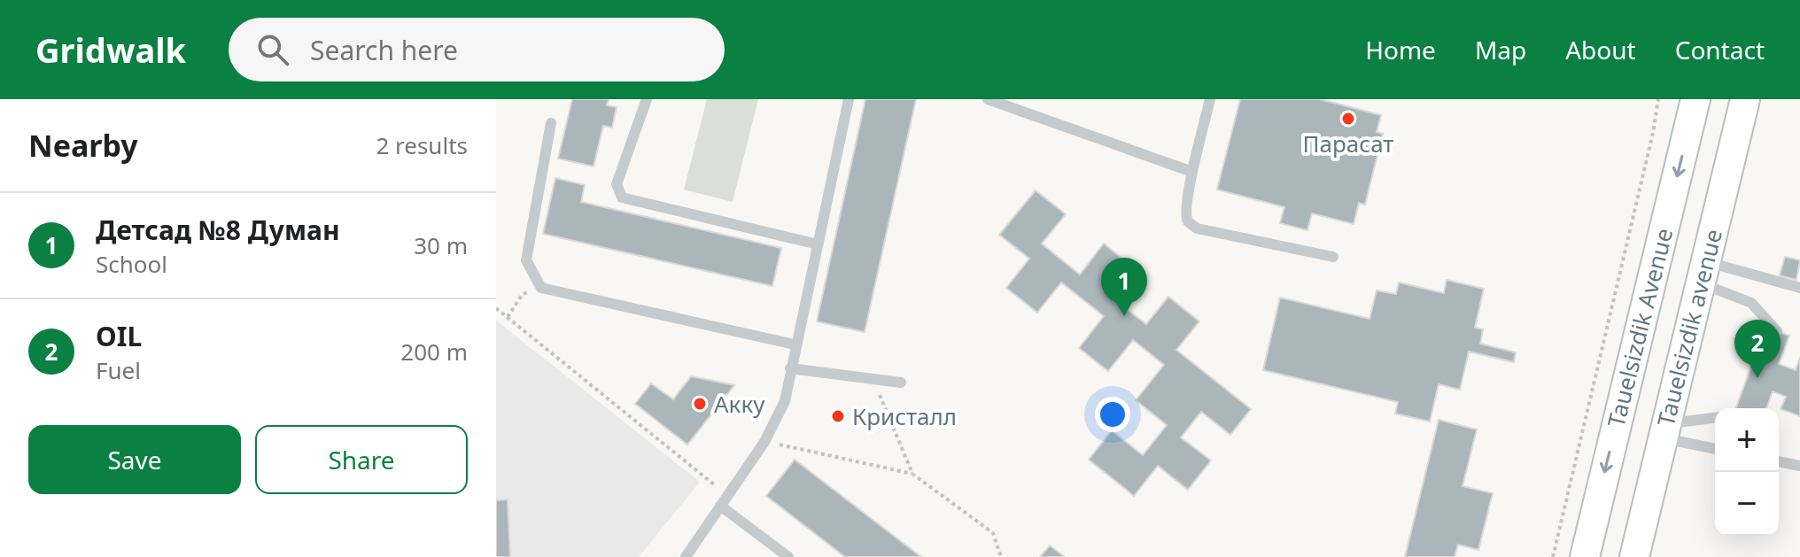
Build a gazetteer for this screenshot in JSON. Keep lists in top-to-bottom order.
{
  "streets": {
    "main road": ["Tauelsizdik Avenue", "Tauelsizdik avenue"]
  },
  "one_way": ["Tauelsizdik Avenue"],
  "places": ["Парасат", "Акку", "Кристалл"],
  "page": {
    "header": "Gridwalk",
    "search": "Search here",
    "nav": [
      "Home",
      "Map",
      "About",
      "Contact"
    ],
    "heading": ["Nearby", "2 results"],
    "list": [
      {
        "mark": "1",
        "name": "Детсад №8 Думан",
        "note": "School",
        "value": "30 m"
      },
      {
        "mark": "2",
        "name": "OIL",
        "note": "Fuel",
        "value": "200 m"
      }
    ],
    "pins": ["1", "2"],
    "buttons": ["Save", "Share"],
    "map_buttons": ["+", "−"]
  }
}
